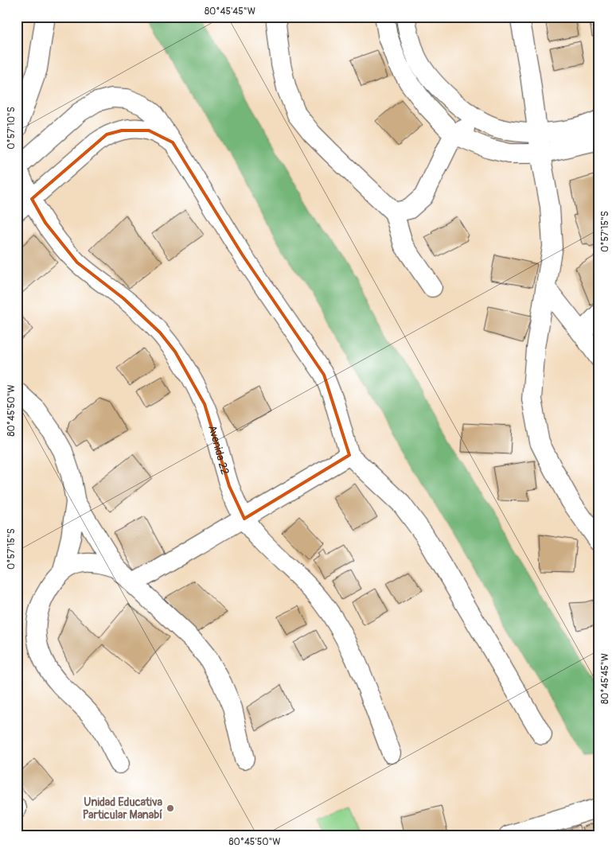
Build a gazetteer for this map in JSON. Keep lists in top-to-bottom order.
{
  "streets": {
    "street": ["Avenida 22"]
  },
  "places": ["Unidad Educativa Particular Manabí"],
  "coordinates": [
    "80°45'45\"W",
    "0°57'10\"S",
    "0°57'15\"S",
    "80°45'50\"W"
  ]
}
